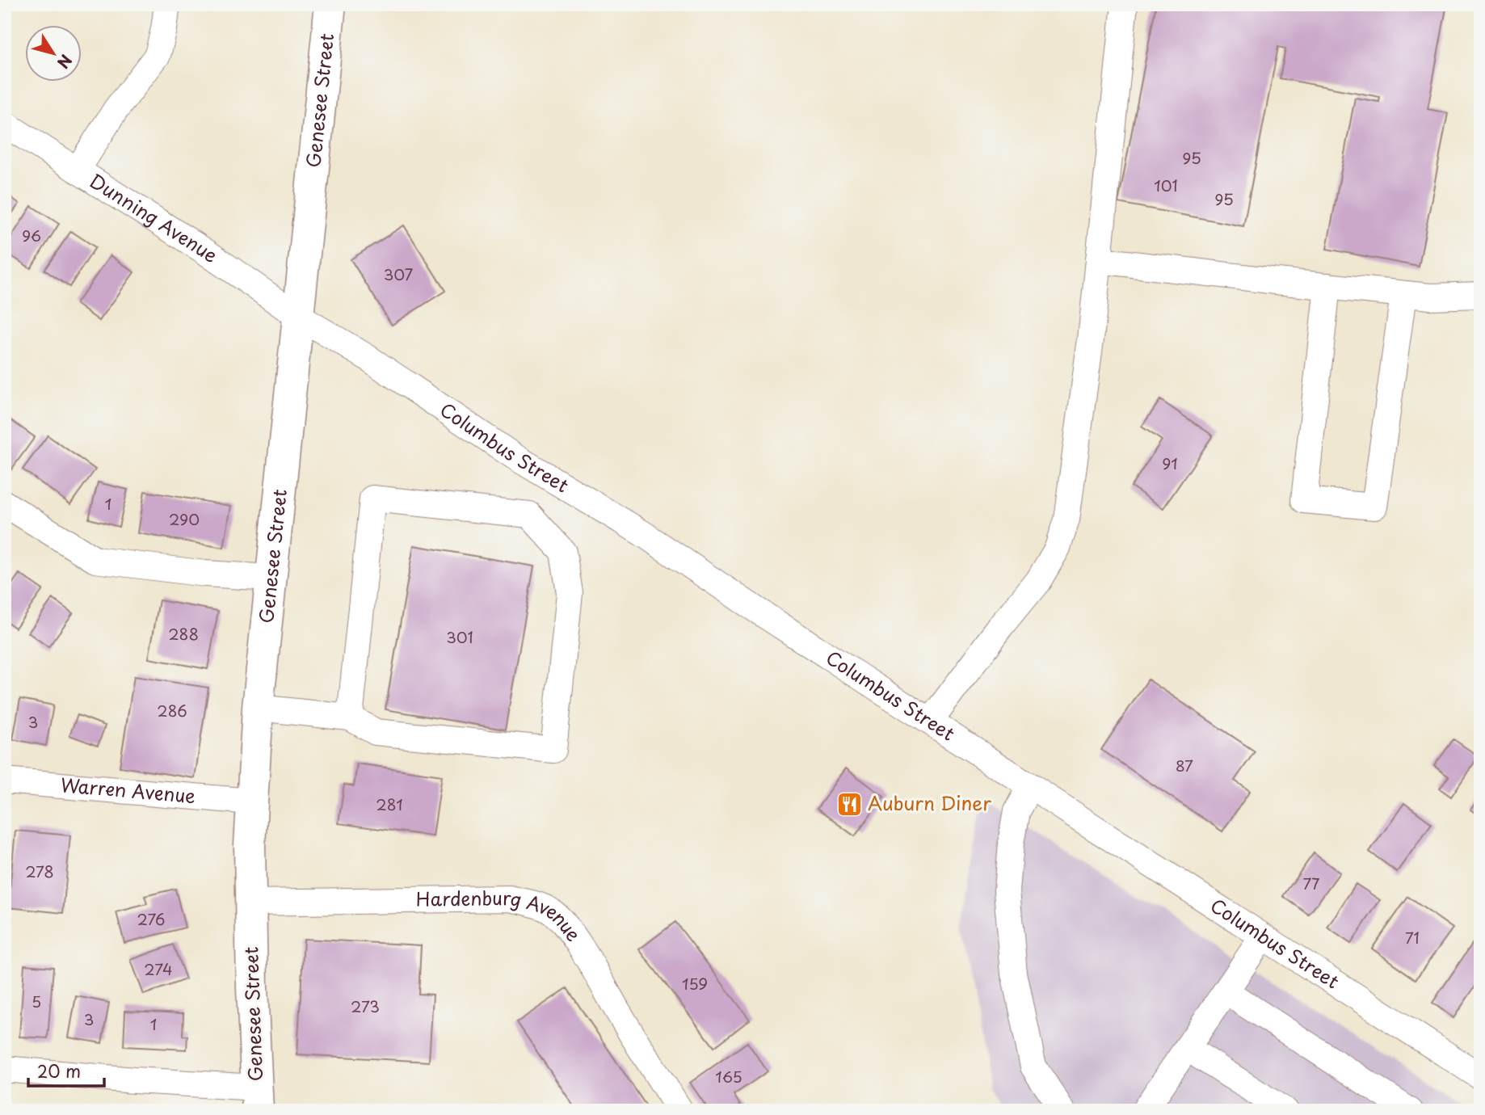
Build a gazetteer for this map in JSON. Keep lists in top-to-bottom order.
{
  "streets": {
    "main road": ["Genesee Street"],
    "street": [
      "Dunning Avenue",
      "Columbus Street",
      "Warren Avenue",
      "Hardenburg Avenue"
    ]
  },
  "crossings": [
    ["Genesee Street", "Dunning Avenue"],
    ["Genesee Street", "Columbus Street"],
    ["Genesee Street", "Warren Avenue"],
    ["Genesee Street", "Hardenburg Avenue"],
    ["Dunning Avenue", "Columbus Street"]
  ],
  "places": {
    "restaurant": ["Auburn Diner"]
  },
  "house_numbers": [
    "95",
    "101",
    "95",
    "96",
    "307",
    "91",
    "1",
    "290",
    "288",
    "301",
    "286",
    "3",
    "87",
    "281",
    "278",
    "77",
    "276",
    "71",
    "274",
    "159",
    "5",
    "273",
    "3",
    "1",
    "165"
  ],
  "scale_bar": "20 m",
  "north": "bottom right"
}
